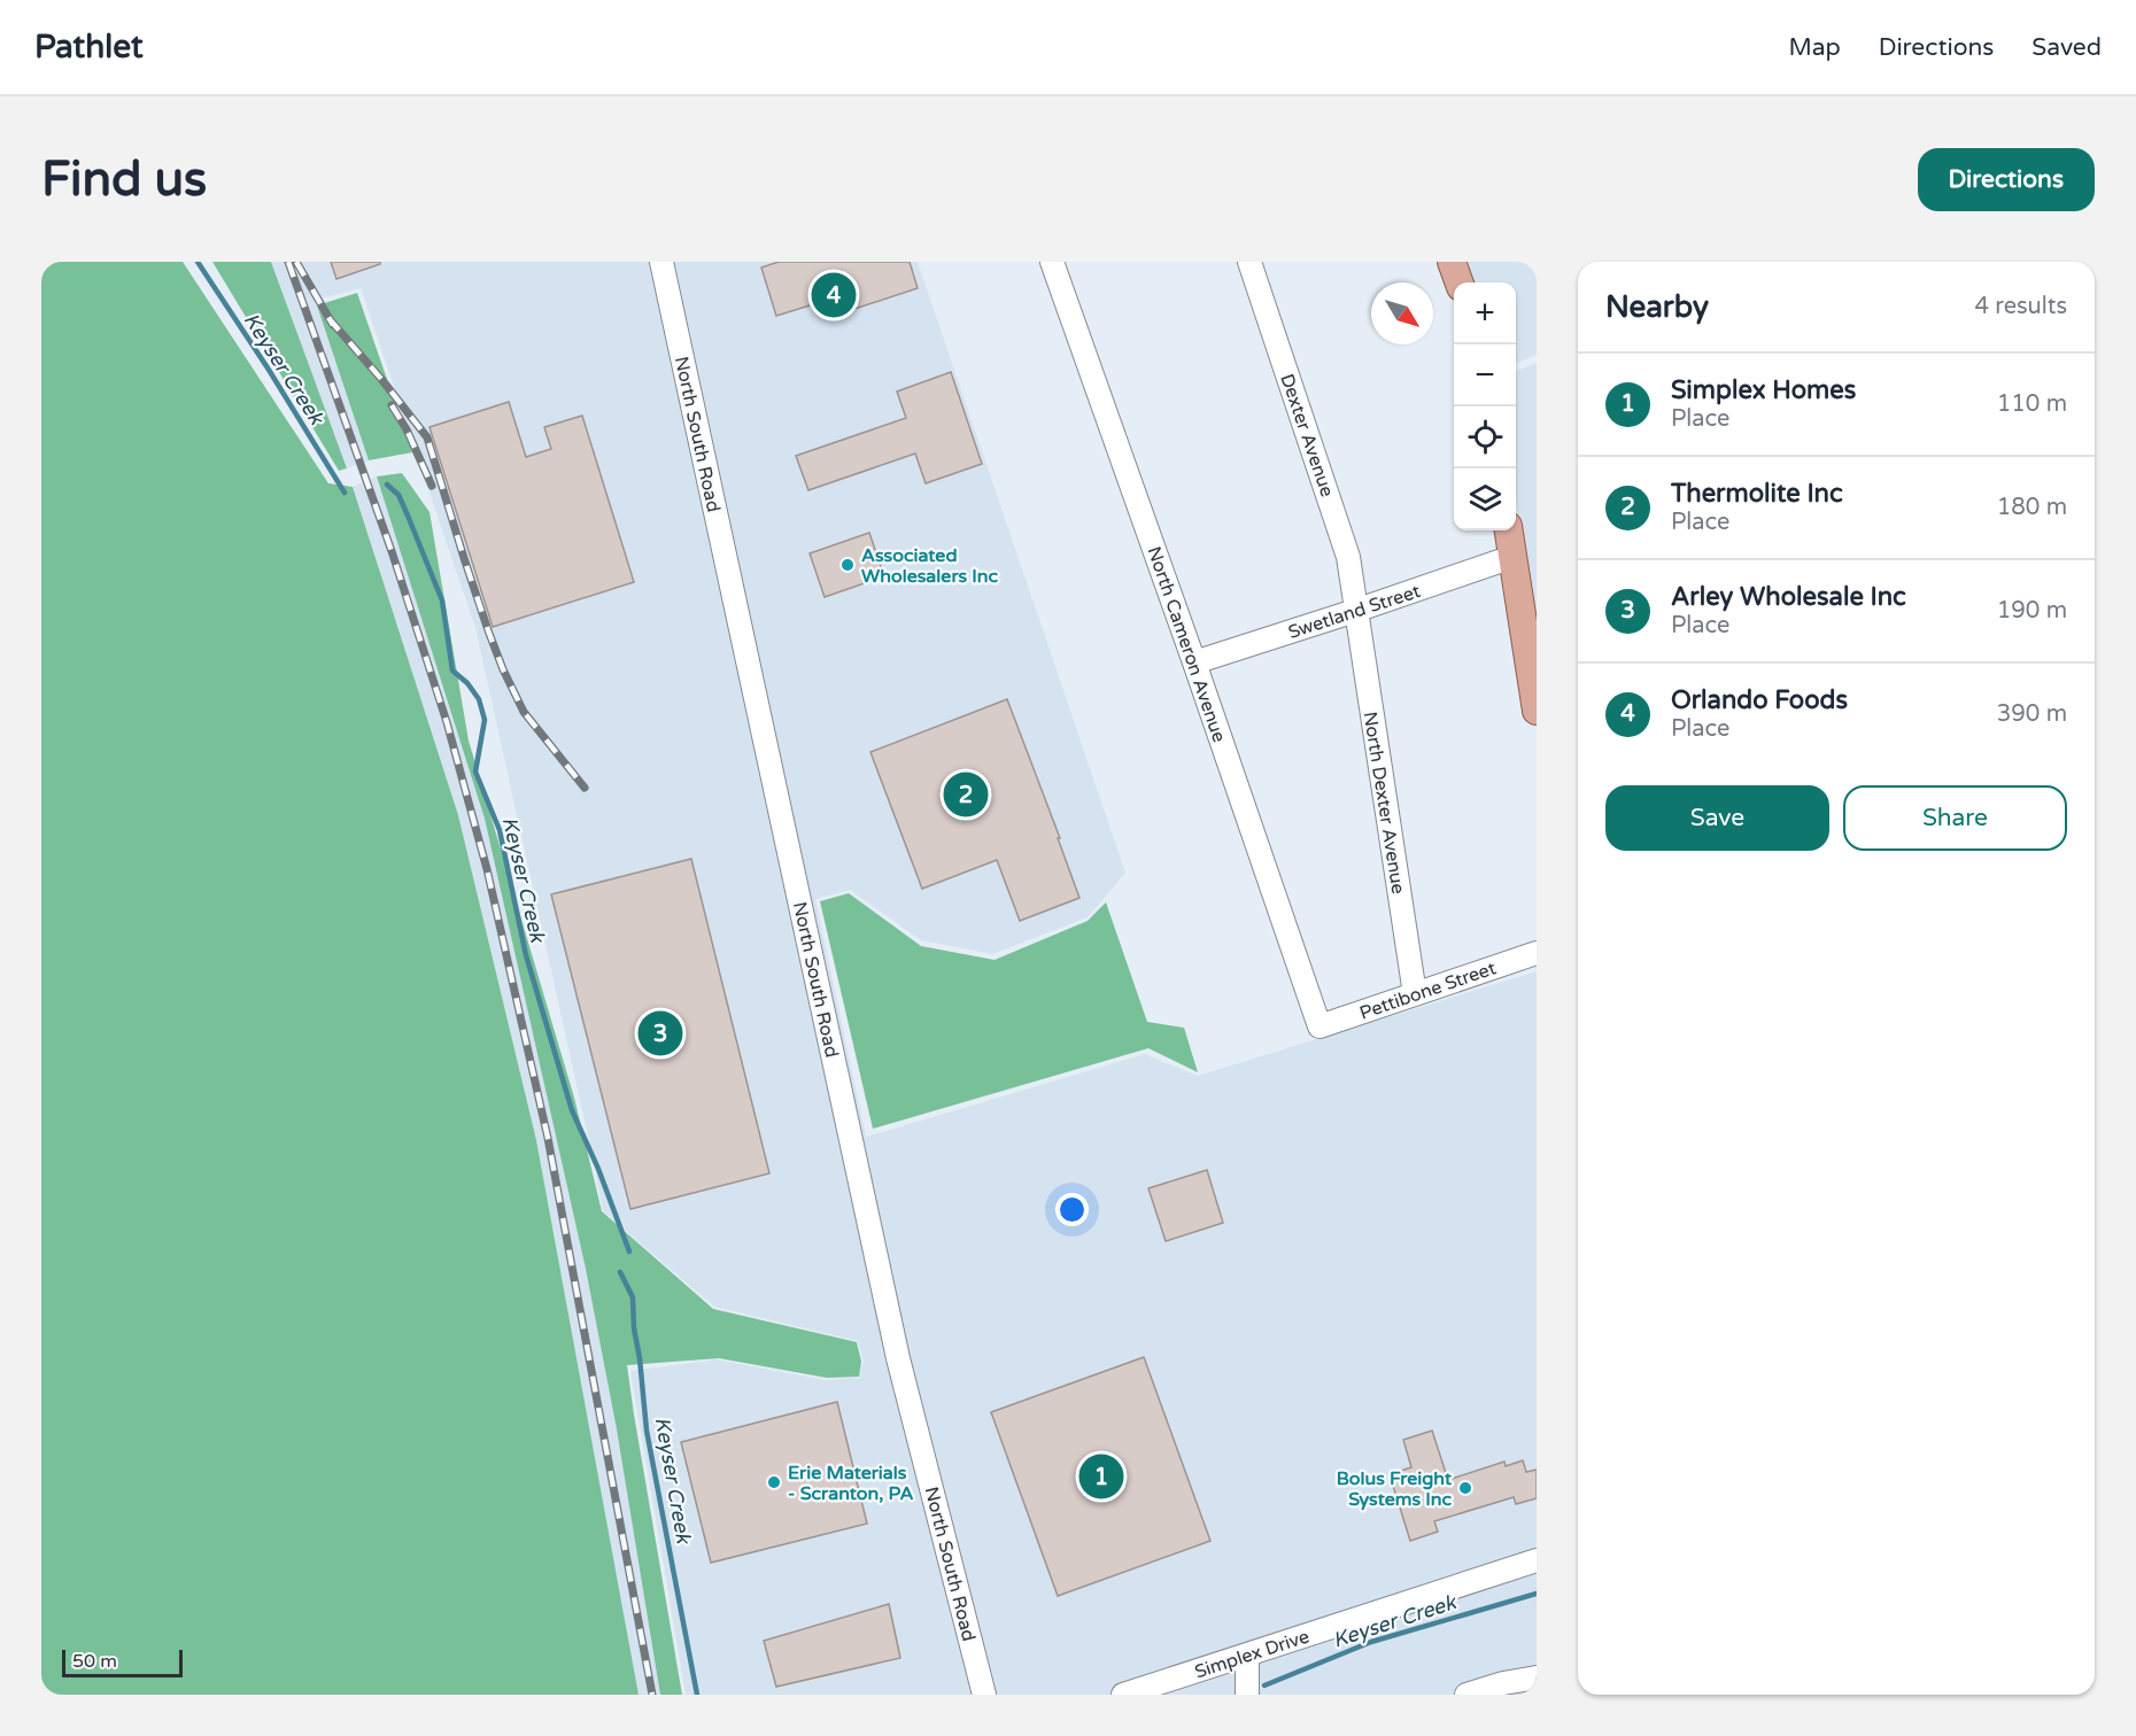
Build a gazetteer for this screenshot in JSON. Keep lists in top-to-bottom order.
{
  "streets": {
    "street": [
      "North South Road",
      "Dexter Avenue",
      "Swetland Street",
      "North Cameron Avenue",
      "North Dexter Avenue",
      "Pettibone Street",
      "Simplex Drive"
    ]
  },
  "crossings": [
    ["Dexter Avenue", "Swetland Street"],
    ["Dexter Avenue", "North Dexter Avenue"],
    ["Swetland Street", "North Cameron Avenue"],
    ["Swetland Street", "North Dexter Avenue"],
    ["North Cameron Avenue", "Pettibone Street"],
    ["North Dexter Avenue", "Pettibone Street"]
  ],
  "water": ["Keyser Creek"],
  "places": ["Associated Wholesalers Inc", "Erie Materials - Scranton, PA", "Bolus Freight Systems Inc"],
  "scale_bar": "50 m",
  "north": "bottom right",
  "page": {
    "header": "Pathlet",
    "nav": ["Map", "Directions", "Saved"],
    "buttons": [
      "Directions",
      ["Save", "Share"]
    ],
    "title": "Find us",
    "heading": ["Nearby", "4 results"],
    "pins": [
      "4",
      "2",
      "3",
      "1"
    ],
    "map_buttons": ["+", "−"],
    "list": [
      {
        "mark": "1",
        "name": "Simplex Homes",
        "note": "Place",
        "value": "110 m"
      },
      {
        "mark": "2",
        "name": "Thermolite Inc",
        "note": "Place",
        "value": "180 m"
      },
      {
        "mark": "3",
        "name": "Arley Wholesale Inc",
        "note": "Place",
        "value": "190 m"
      },
      {
        "mark": "4",
        "name": "Orlando Foods",
        "note": "Place",
        "value": "390 m"
      }
    ],
    "scale": "50 m"
  }
}
